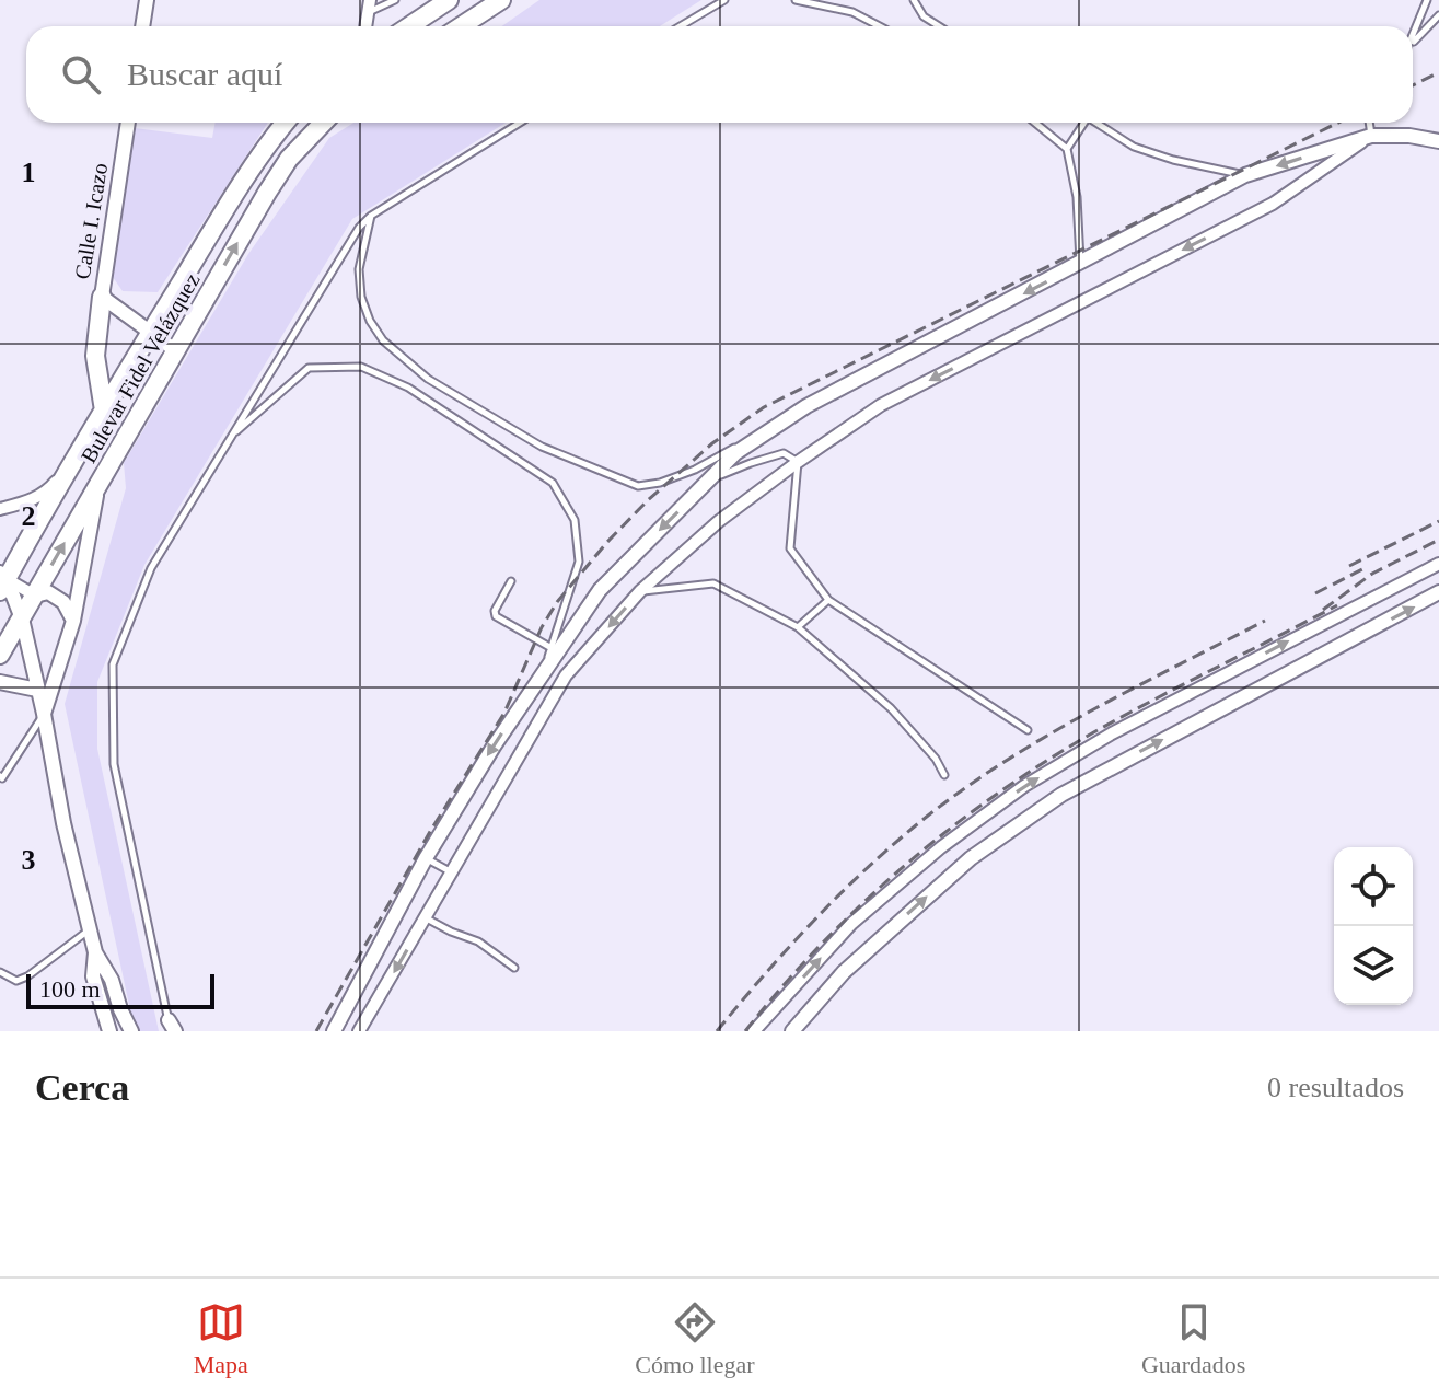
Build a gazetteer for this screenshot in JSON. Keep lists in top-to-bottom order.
{
  "streets": {
    "main road": ["Bulevar Fidel Velázquez"],
    "street": ["Calle I. Icazo"]
  },
  "crossings": [
    ["Calle I. Icazo", "Bulevar Fidel Velázquez"]
  ],
  "scale_bar": "100 m",
  "page": {
    "search": "Buscar aquí",
    "scale": "100 m",
    "heading": ["Cerca", "0 resultados"],
    "nav": ["Mapa", "Cómo llegar", "Guardados"]
  },
  "grid": {
    "rows": ["1", "2", "3"]
  }
}
